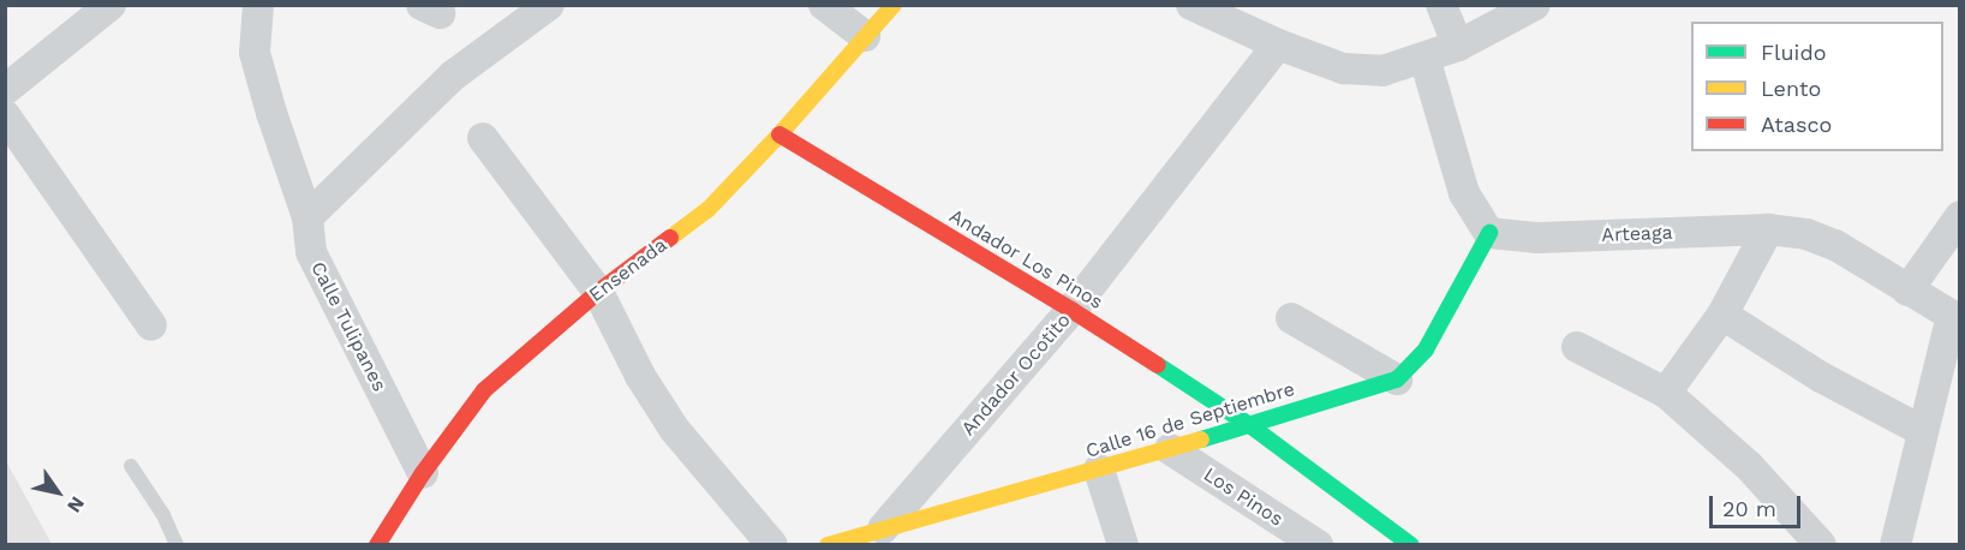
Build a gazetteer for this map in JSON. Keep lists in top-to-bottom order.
{
  "streets": {
    "street": [
      "Arteaga",
      "Andador Los Pinos",
      "Ensenada",
      "Calle Tulipanes",
      "Andador Ocotito",
      "Calle 16 de Septiembre",
      "Los Pinos"
    ]
  },
  "crossings": [
    ["Arteaga", "Calle 16 de Septiembre"],
    ["Andador Los Pinos", "Ensenada"],
    ["Andador Los Pinos", "Andador Ocotito"],
    ["Andador Los Pinos", "Calle 16 de Septiembre"],
    ["Ensenada", "Calle Tulipanes"],
    ["Andador Ocotito", "Calle 16 de Septiembre"],
    ["Calle 16 de Septiembre", "Los Pinos"]
  ],
  "legend": ["Fluido", "Lento", "Atasco"],
  "scale_bar": "20 m",
  "north": "bottom right"
}
